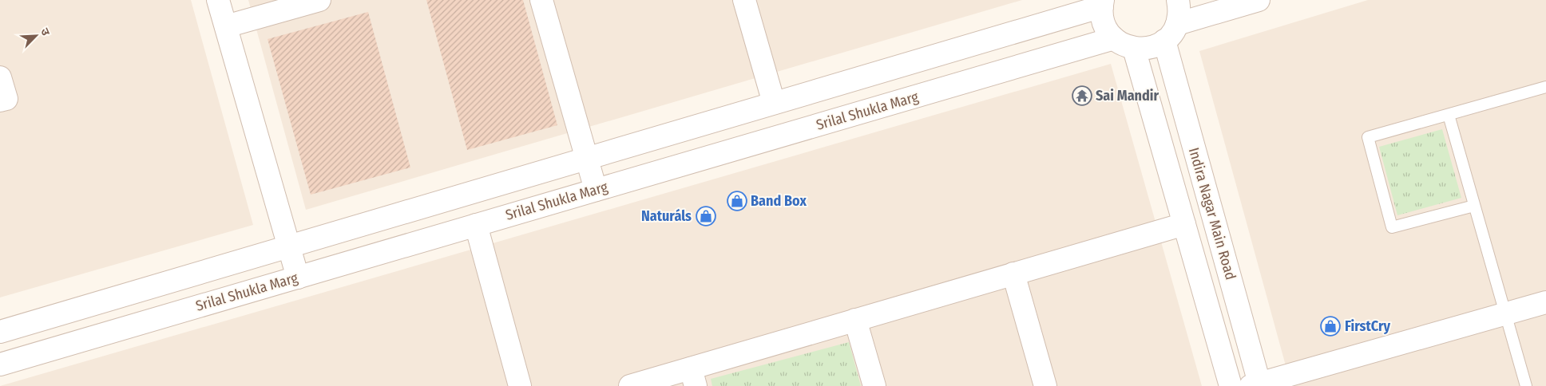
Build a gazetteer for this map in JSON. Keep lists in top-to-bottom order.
{
  "streets": {
    "street": ["Srilal Shukla Marg", "Indira Nagar Main Road"]
  },
  "places": {
    "temple": ["Sai Mandir"],
    "shop": ["Band Box", "Naturáls", "FirstCry"]
  },
  "north": "top right"
}
